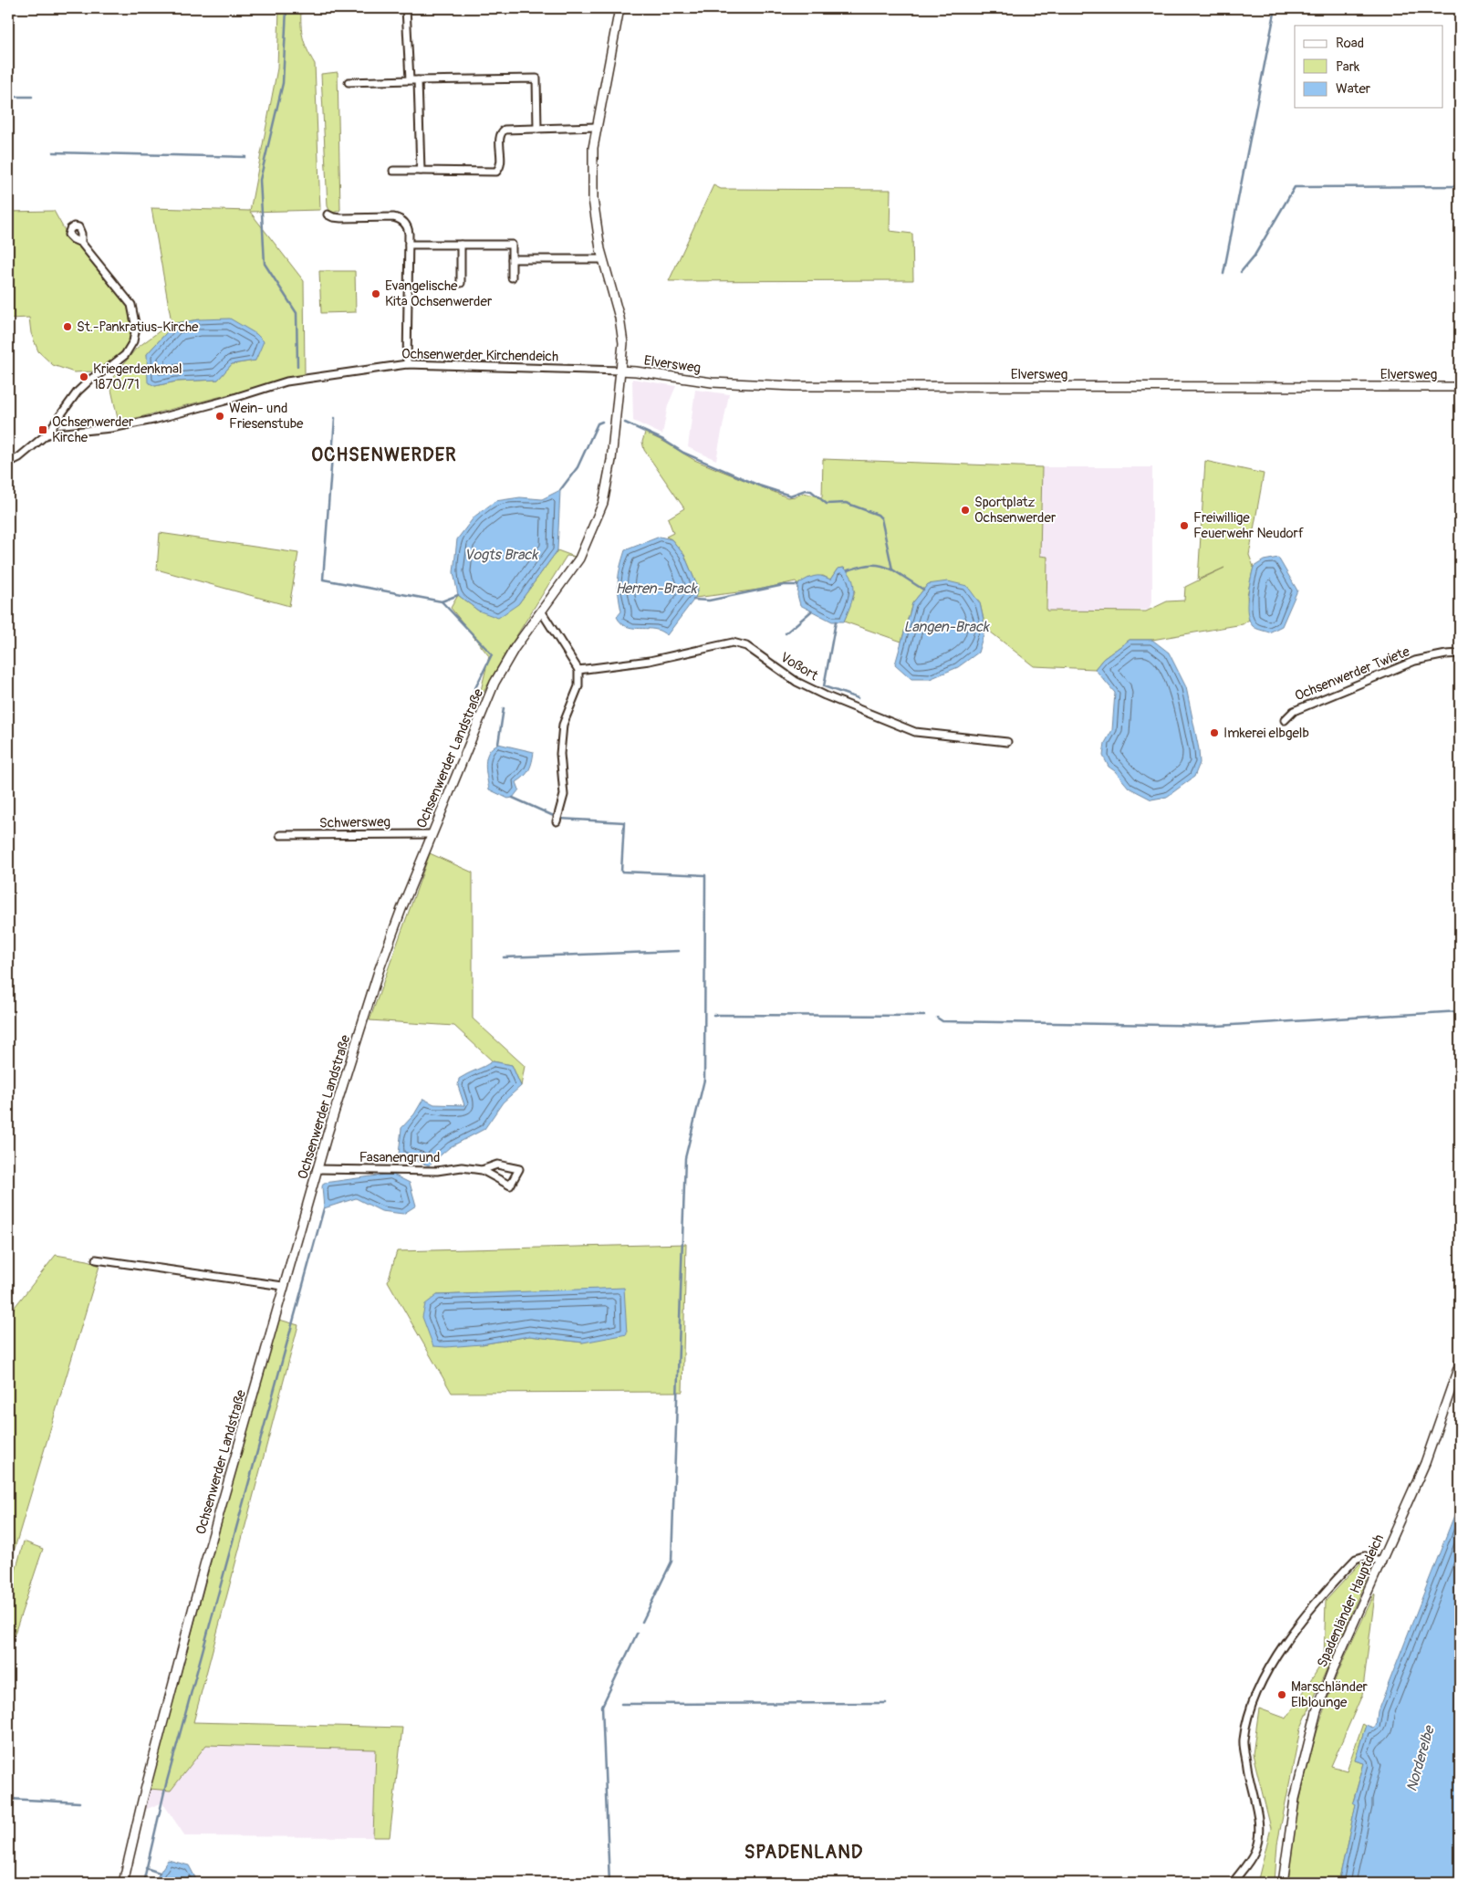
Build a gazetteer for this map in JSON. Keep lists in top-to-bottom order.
{
  "streets": {
    "street": [
      "Ochsenwerder Kirchendeich",
      "Elversweg",
      "Voßort",
      "Ochsenwerder Twiete",
      "Ochsenwerder Landstraße",
      "Schwersweg",
      "Fasanengrund",
      "Spadenländer Hauptdeich"
    ]
  },
  "crossings": [
    ["Ochsenwerder Kirchendeich", "Elversweg"],
    ["Ochsenwerder Kirchendeich", "Ochsenwerder Landstraße"],
    ["Elversweg", "Ochsenwerder Landstraße"],
    ["Ochsenwerder Landstraße", "Schwersweg"],
    ["Ochsenwerder Landstraße", "Fasanengrund"]
  ],
  "districts": ["OCHSENWERDER", "SPADENLAND"],
  "water": [
    "Vogts Brack",
    "Herren-Brack",
    "Langen-Brack",
    "Norderelbe"
  ],
  "places": {
    "other": [
      "Evangelische Kita Ochsenwerder",
      "St.-Pankratius-Kirche",
      "Kriegerdenkmal 1870/71",
      "Wein- und Friesenstube",
      "Sportplatz Ochsenwerder",
      "Freiwillige Feuerwehr Neudorf",
      "Imkerei elbgelb",
      "Marschländer Elblounge"
    ],
    "transit": ["Ochsenwerder Kirche"]
  },
  "legend": ["Road", "Park", "Water"]
}
